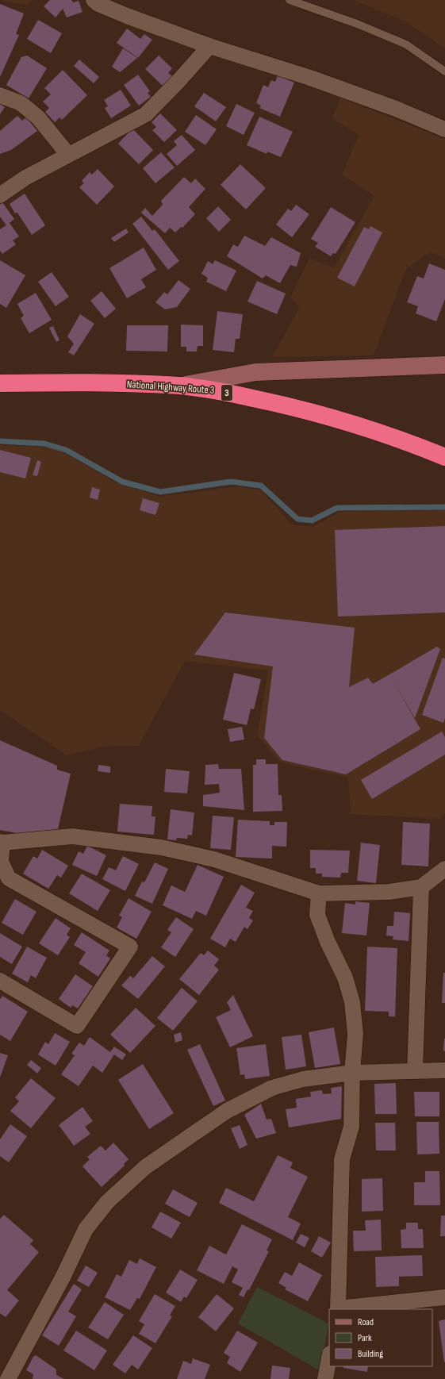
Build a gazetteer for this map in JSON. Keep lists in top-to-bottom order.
{
  "streets": {
    "highway": ["National Highway Route 3", "3"]
  },
  "legend": ["Road", "Park", "Building"]
}
